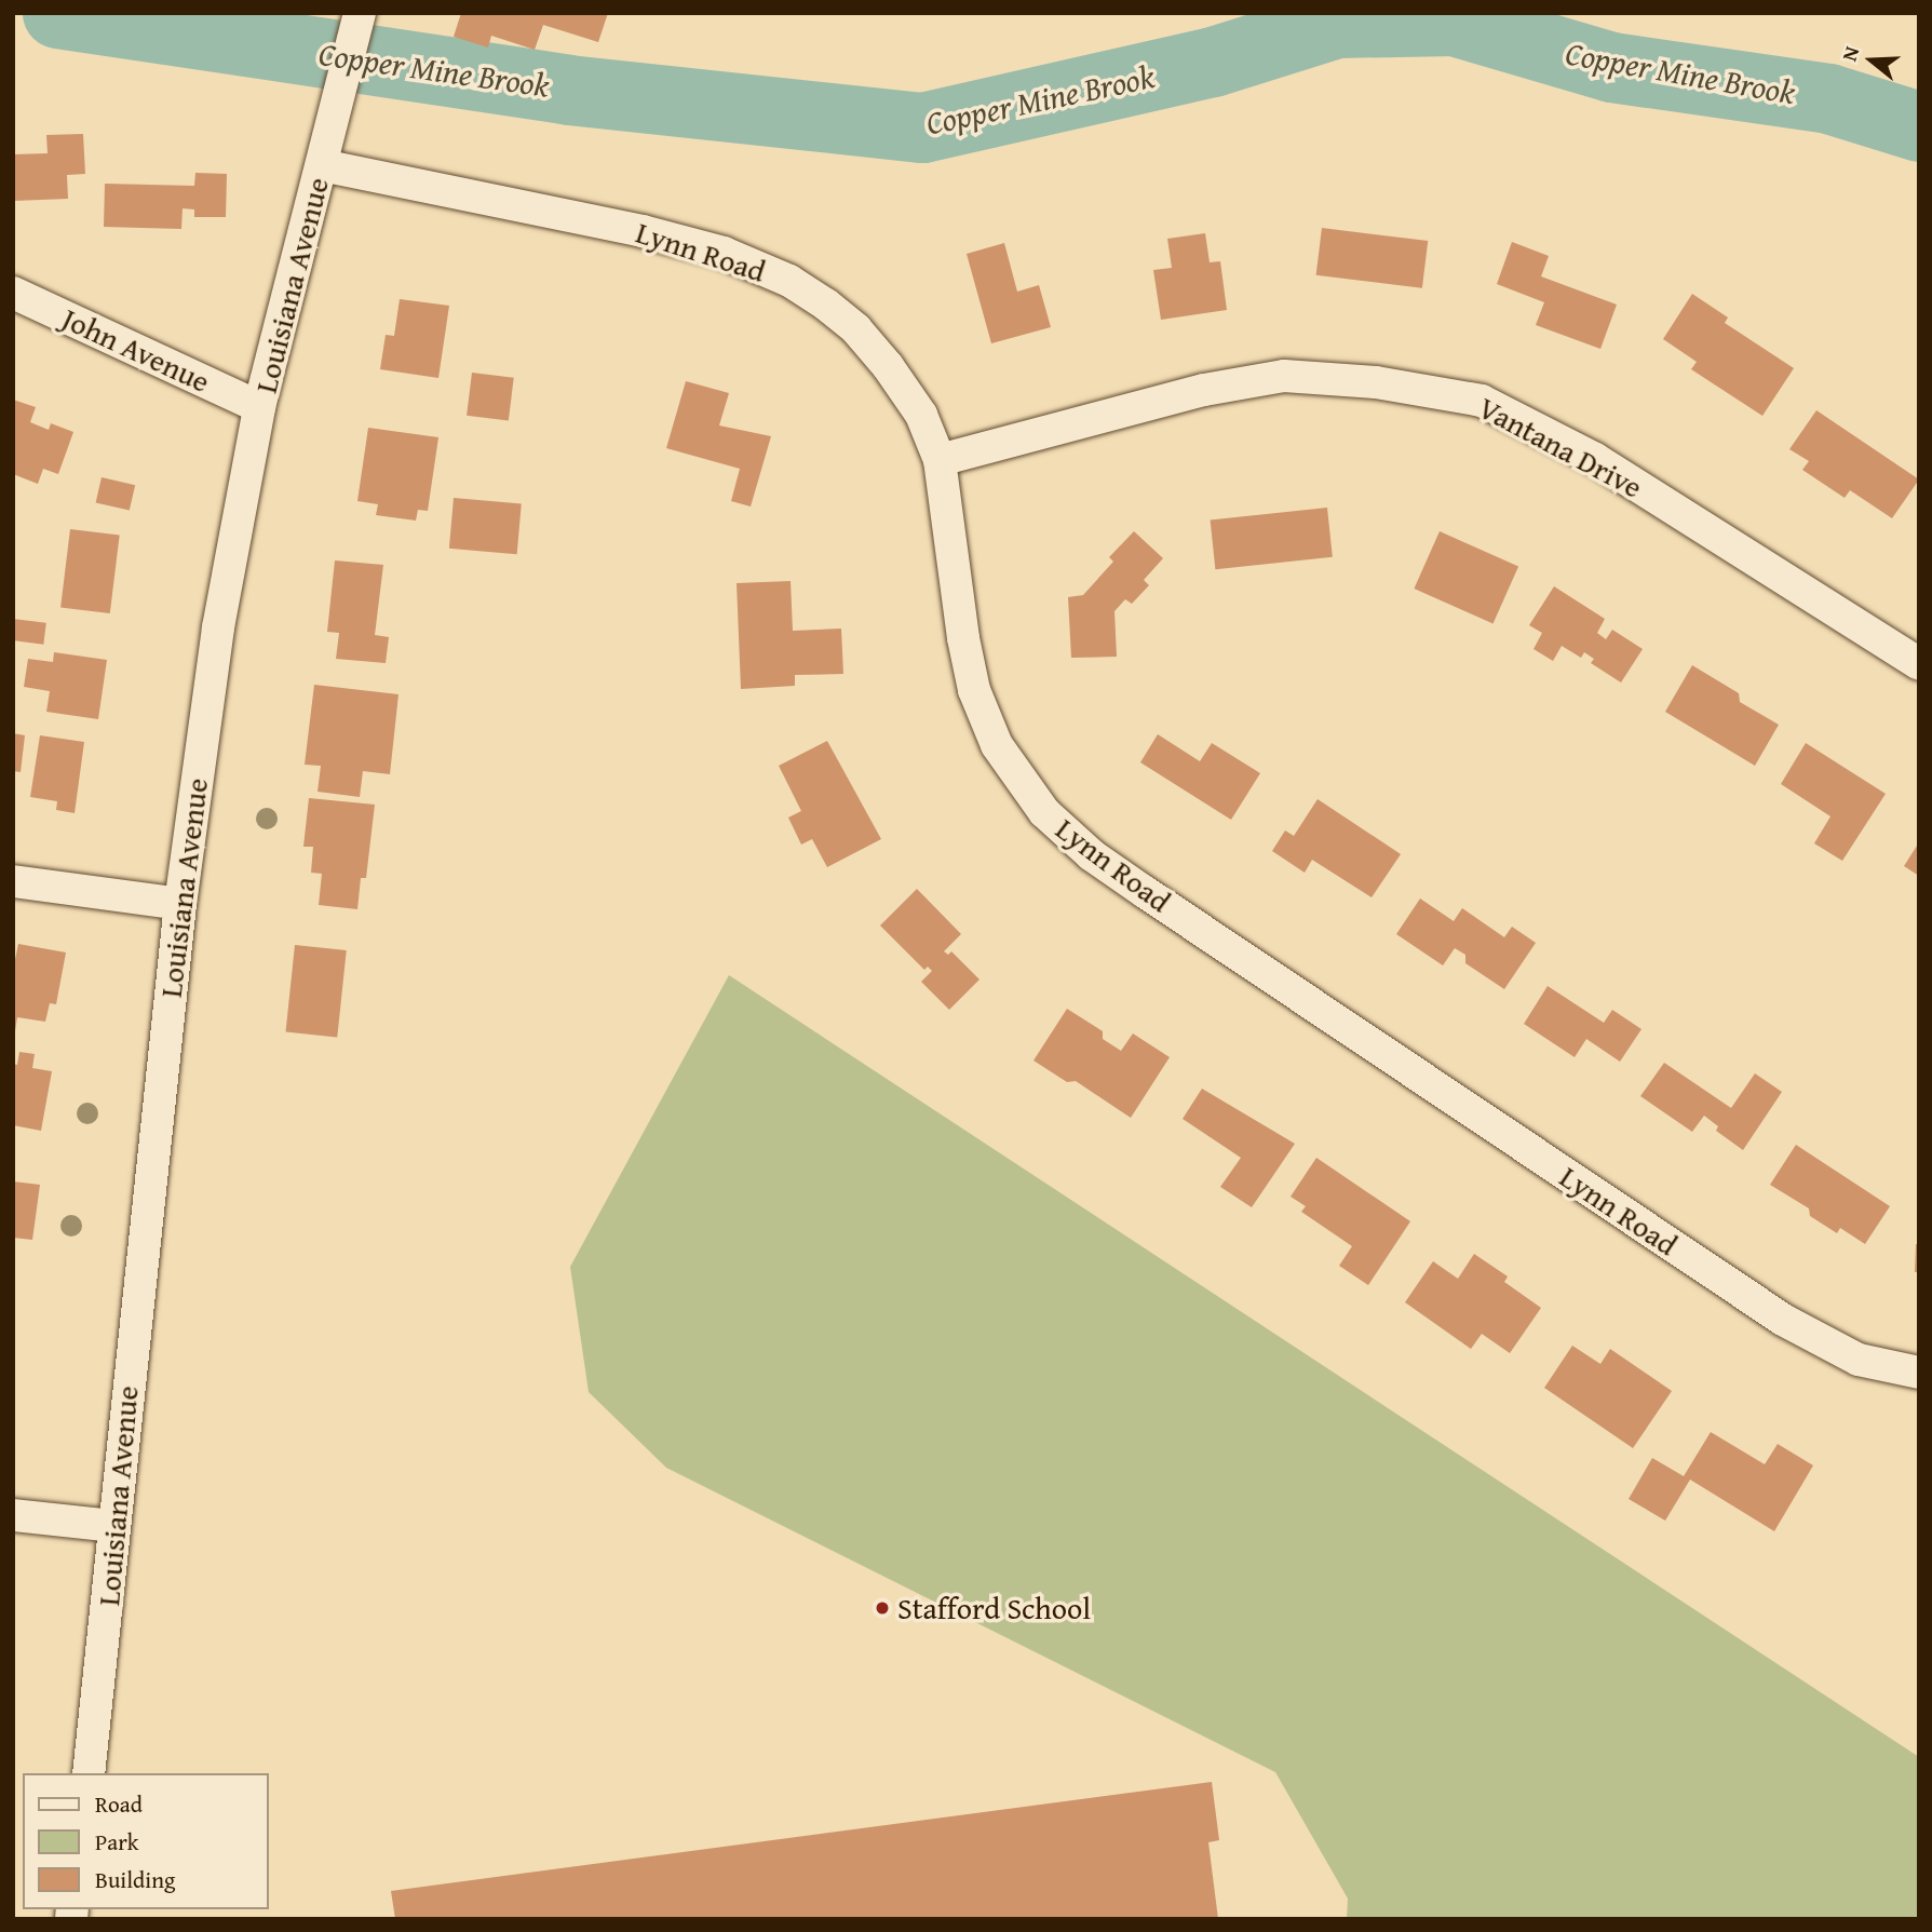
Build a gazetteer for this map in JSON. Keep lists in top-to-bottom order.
{
  "streets": {
    "street": [
      "Lynn Road",
      "Louisiana Avenue",
      "John Avenue",
      "Vantana Drive"
    ]
  },
  "crossings": [
    ["Lynn Road", "Louisiana Avenue"],
    ["Lynn Road", "Vantana Drive"],
    ["Louisiana Avenue", "John Avenue"]
  ],
  "water": ["Copper Mine Brook"],
  "places": ["Stafford School"],
  "legend": ["Road", "Park", "Building"],
  "north": "left"
}
